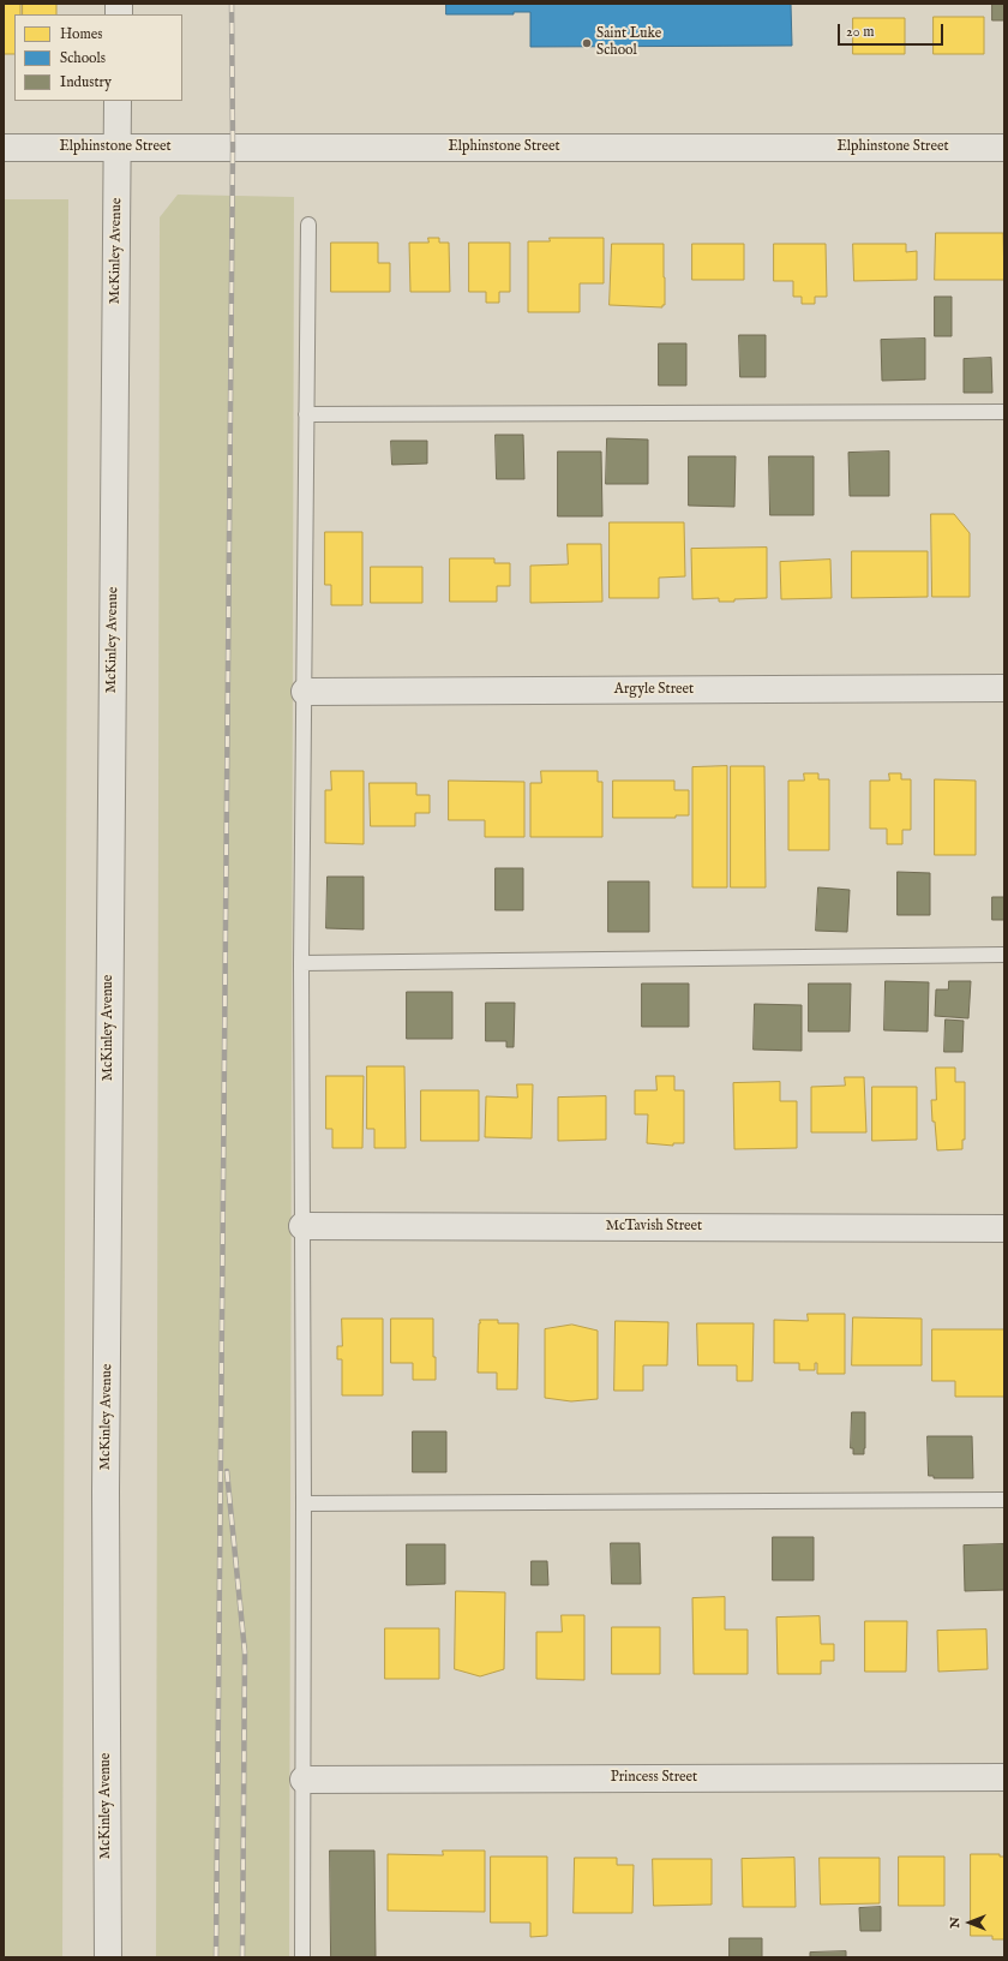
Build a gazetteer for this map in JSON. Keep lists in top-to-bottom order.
{
  "streets": {
    "street": [
      "Elphinstone Street",
      "McKinley Avenue",
      "Argyle Street",
      "McTavish Street",
      "Princess Street"
    ]
  },
  "crossings": [
    ["Elphinstone Street", "McKinley Avenue"]
  ],
  "places": ["Saint Luke School"],
  "legend": ["Homes", "Schools", "Industry"],
  "scale_bar": "20 m",
  "north": "left"
}
